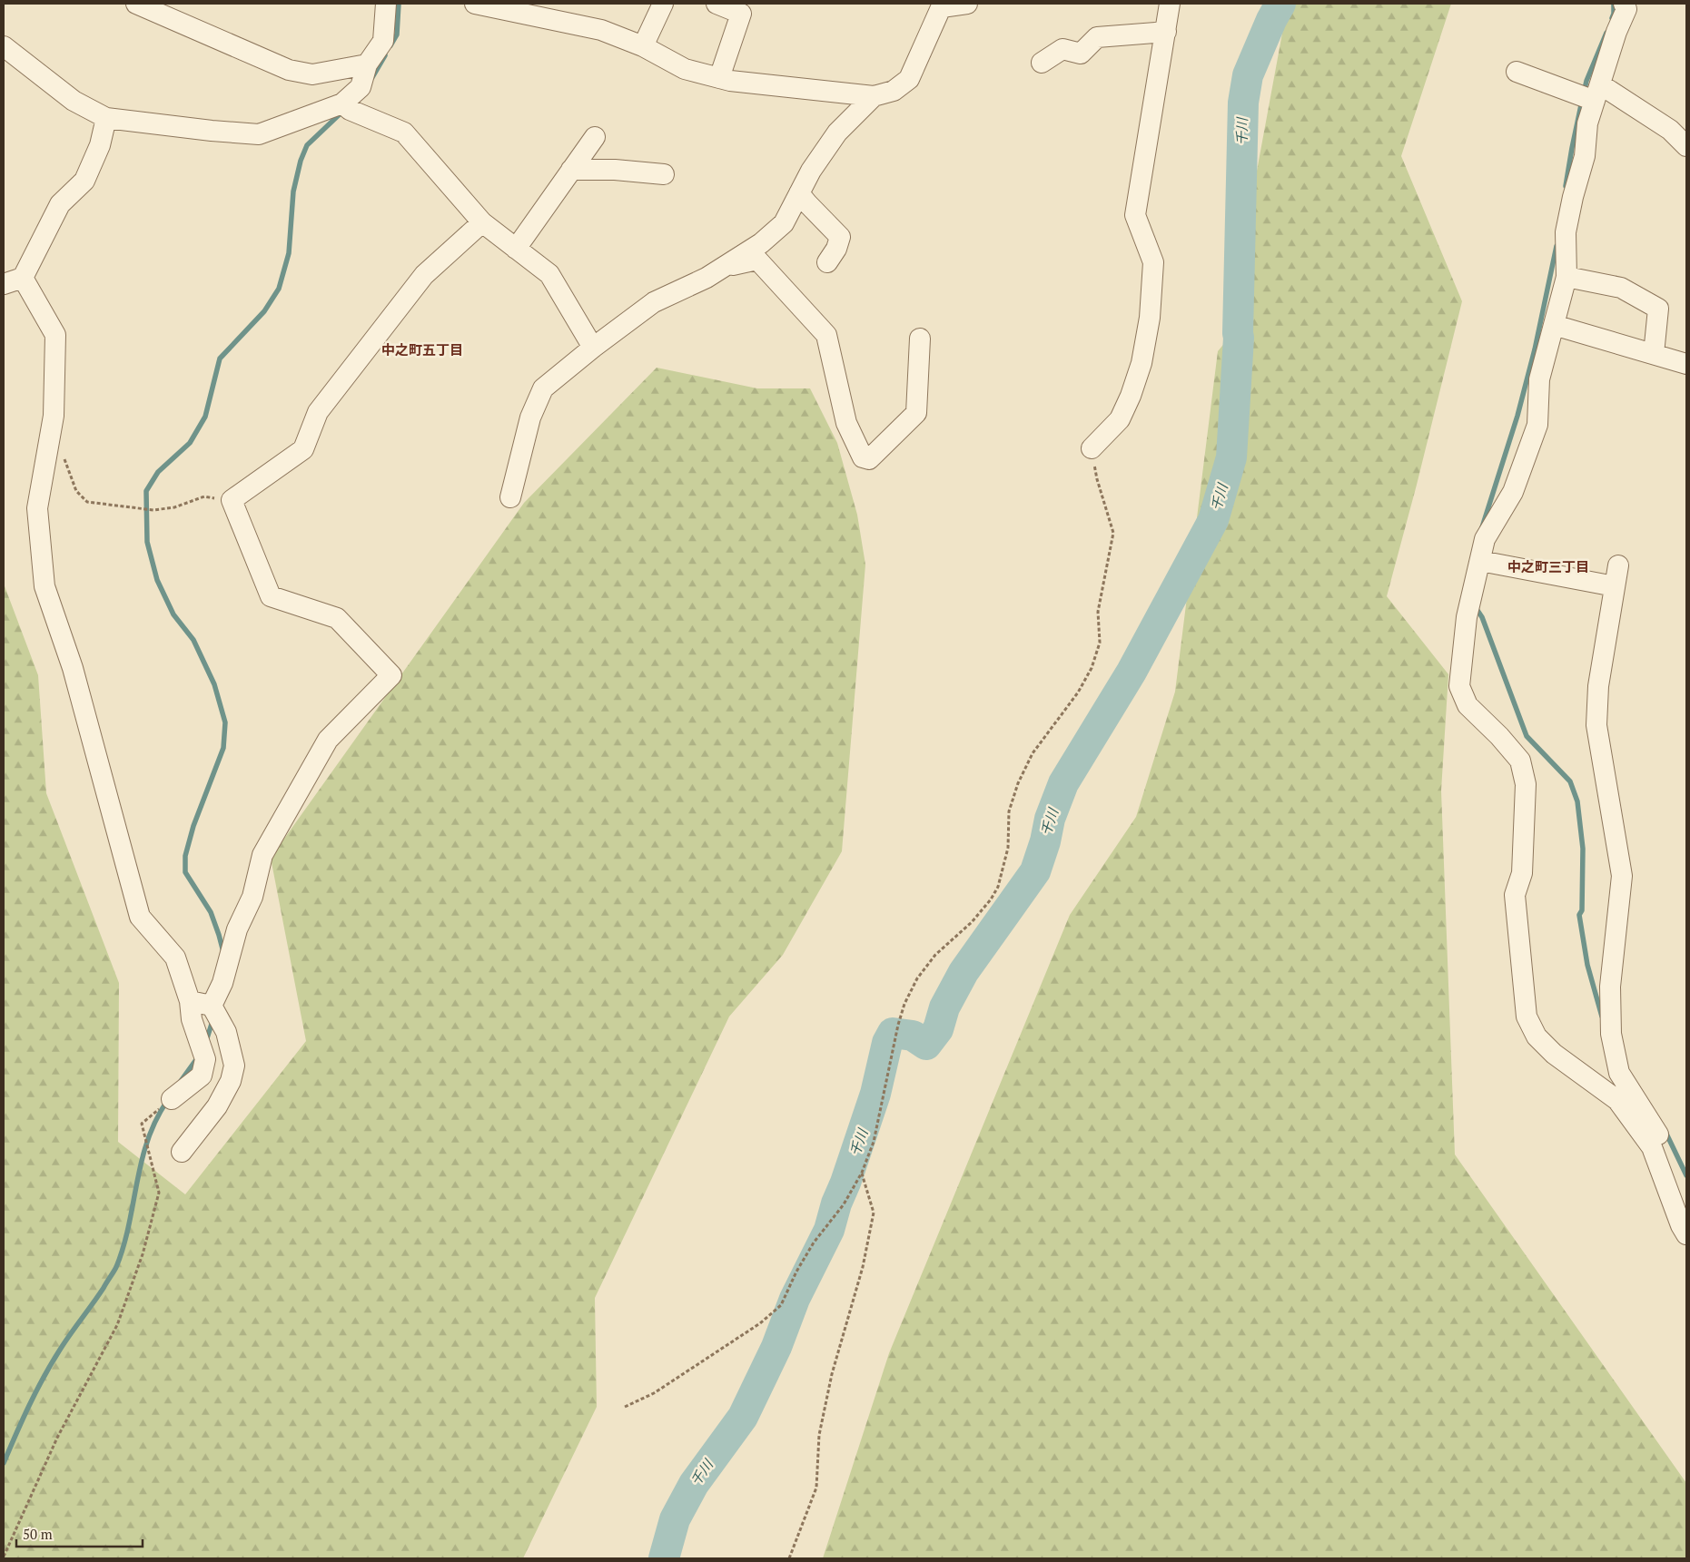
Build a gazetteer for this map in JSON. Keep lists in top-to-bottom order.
{
  "districts": ["中之町五丁目", "中之町三丁目"],
  "water": ["千川"],
  "scale_bar": "50 m"
}
